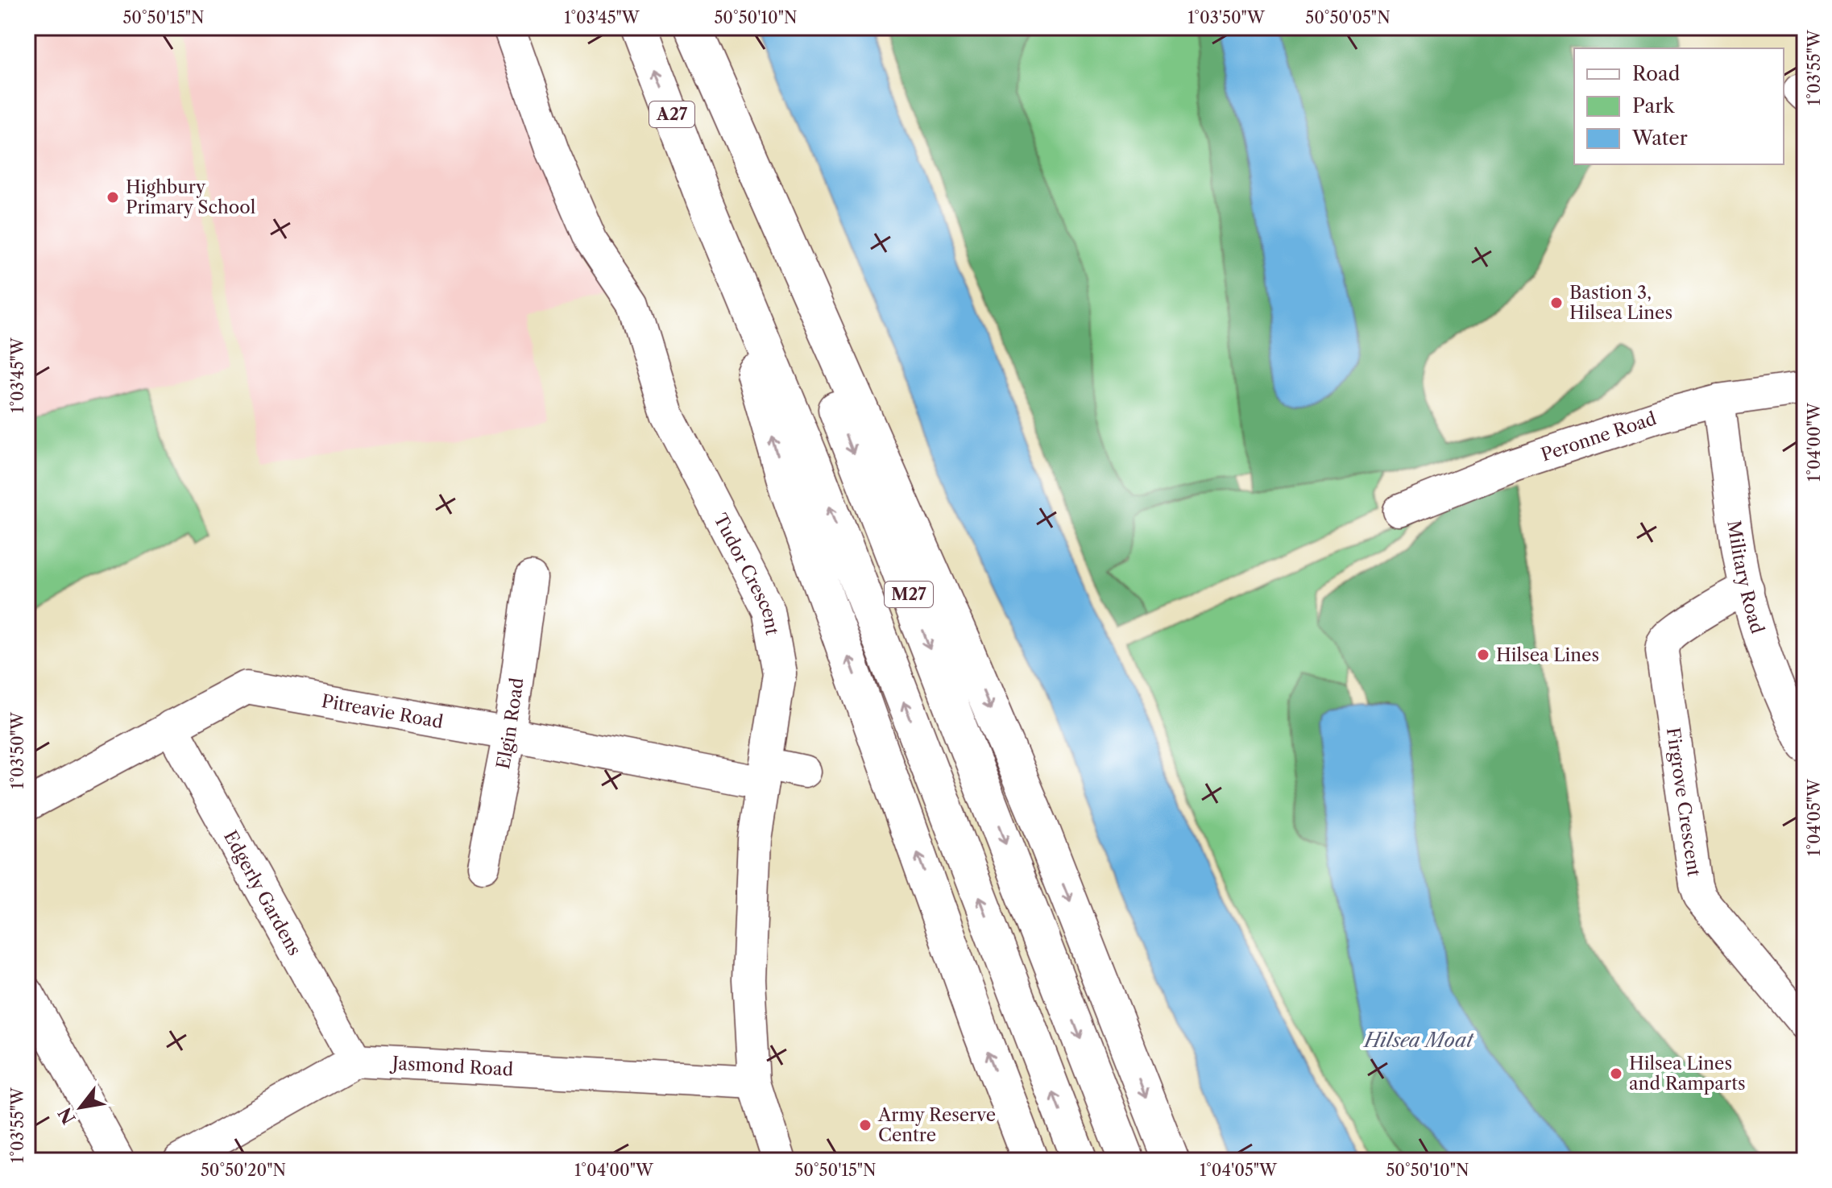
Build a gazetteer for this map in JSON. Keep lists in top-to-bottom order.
{
  "streets": {
    "highway": ["A27", "M27"],
    "street": [
      "Peronne Road",
      "Tudor Crescent",
      "Military Road",
      "Pitreavie Road",
      "Elgin Road",
      "Firgrove Crescent",
      "Edgerly Gardens",
      "Jasmond Road"
    ]
  },
  "crossings": [
    ["A27", "M27"],
    ["Peronne Road", "Military Road"],
    ["Tudor Crescent", "Pitreavie Road"],
    ["Tudor Crescent", "Jasmond Road"],
    ["Military Road", "Firgrove Crescent"],
    ["Pitreavie Road", "Elgin Road"],
    ["Pitreavie Road", "Edgerly Gardens"],
    ["Edgerly Gardens", "Jasmond Road"]
  ],
  "water": ["Hilsea Moat"],
  "places": [
    "Highbury Primary School",
    "Bastion 3, Hilsea Lines",
    "Hilsea Lines",
    "Hilsea Lines and Ramparts",
    "Army Reserve Centre"
  ],
  "legend": ["Road", "Park", "Water"],
  "north": "bottom left",
  "coordinates": [
    "50°50'15\"N",
    "1°03'45\"W",
    "50°50'10\"N",
    "1°03'50\"W",
    "50°50'05\"N",
    "1°03'55\"W",
    "1°04'00\"W",
    "1°04'05\"W",
    "50°50'20\"N"
  ]
}
